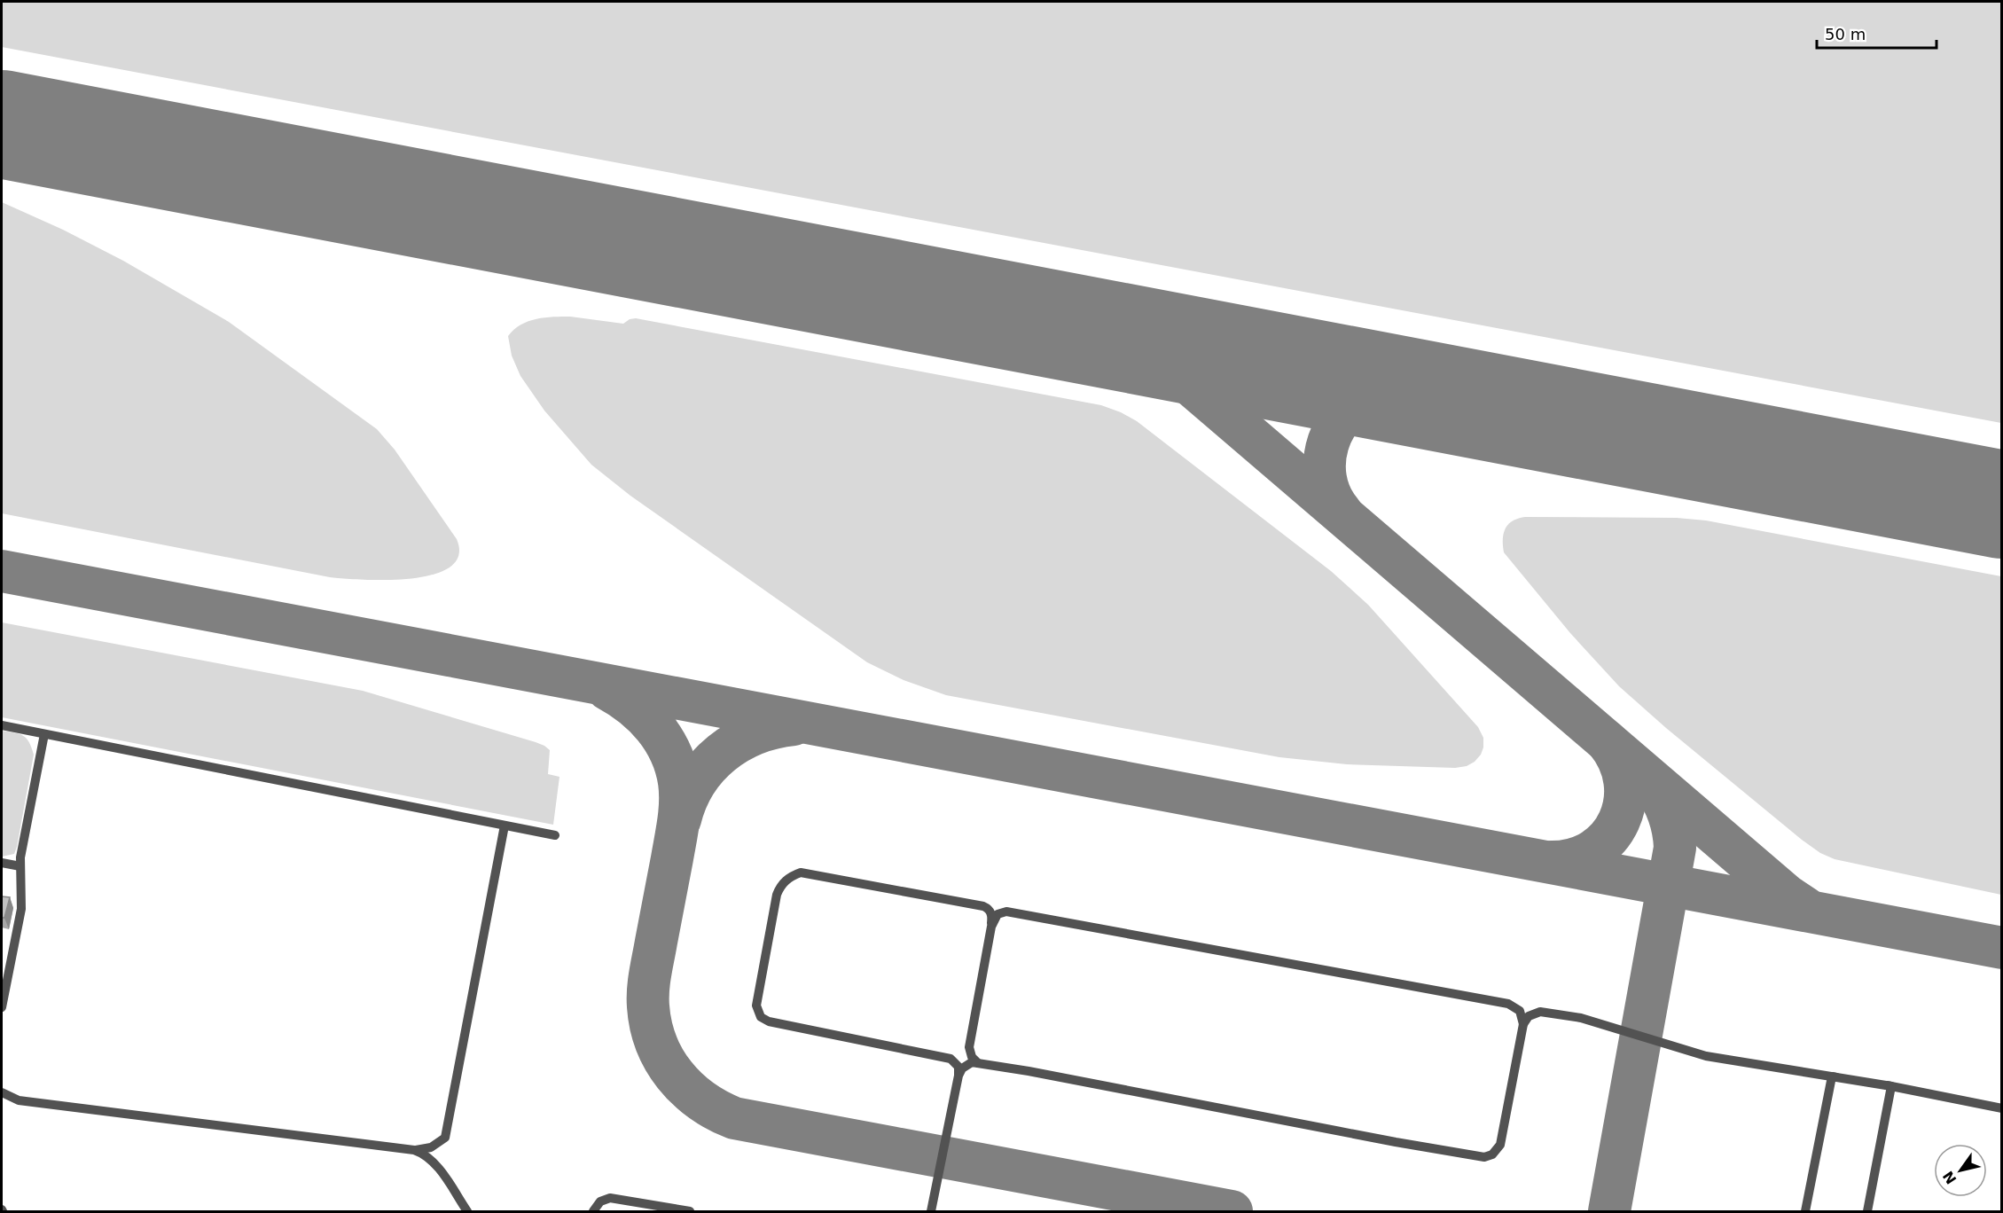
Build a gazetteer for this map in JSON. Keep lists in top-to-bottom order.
{
  "scale_bar": "50 m",
  "north": "bottom left"
}
